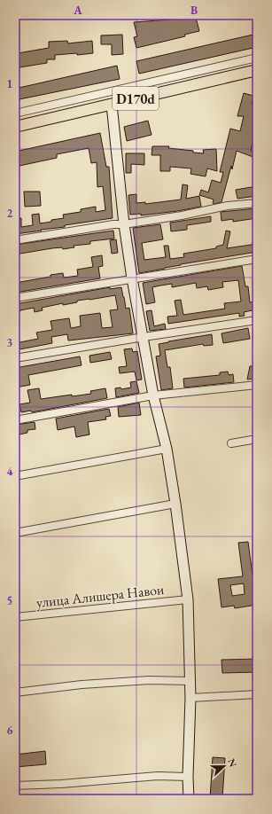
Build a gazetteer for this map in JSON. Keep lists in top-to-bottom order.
{
  "streets": {
    "main road": ["D170d"],
    "street": ["улица Алишера Навои"]
  },
  "north": "right",
  "grid": {
    "columns": ["A", "B"],
    "rows": [
      "1",
      "2",
      "3",
      "4",
      "5",
      "6"
    ]
  }
}
